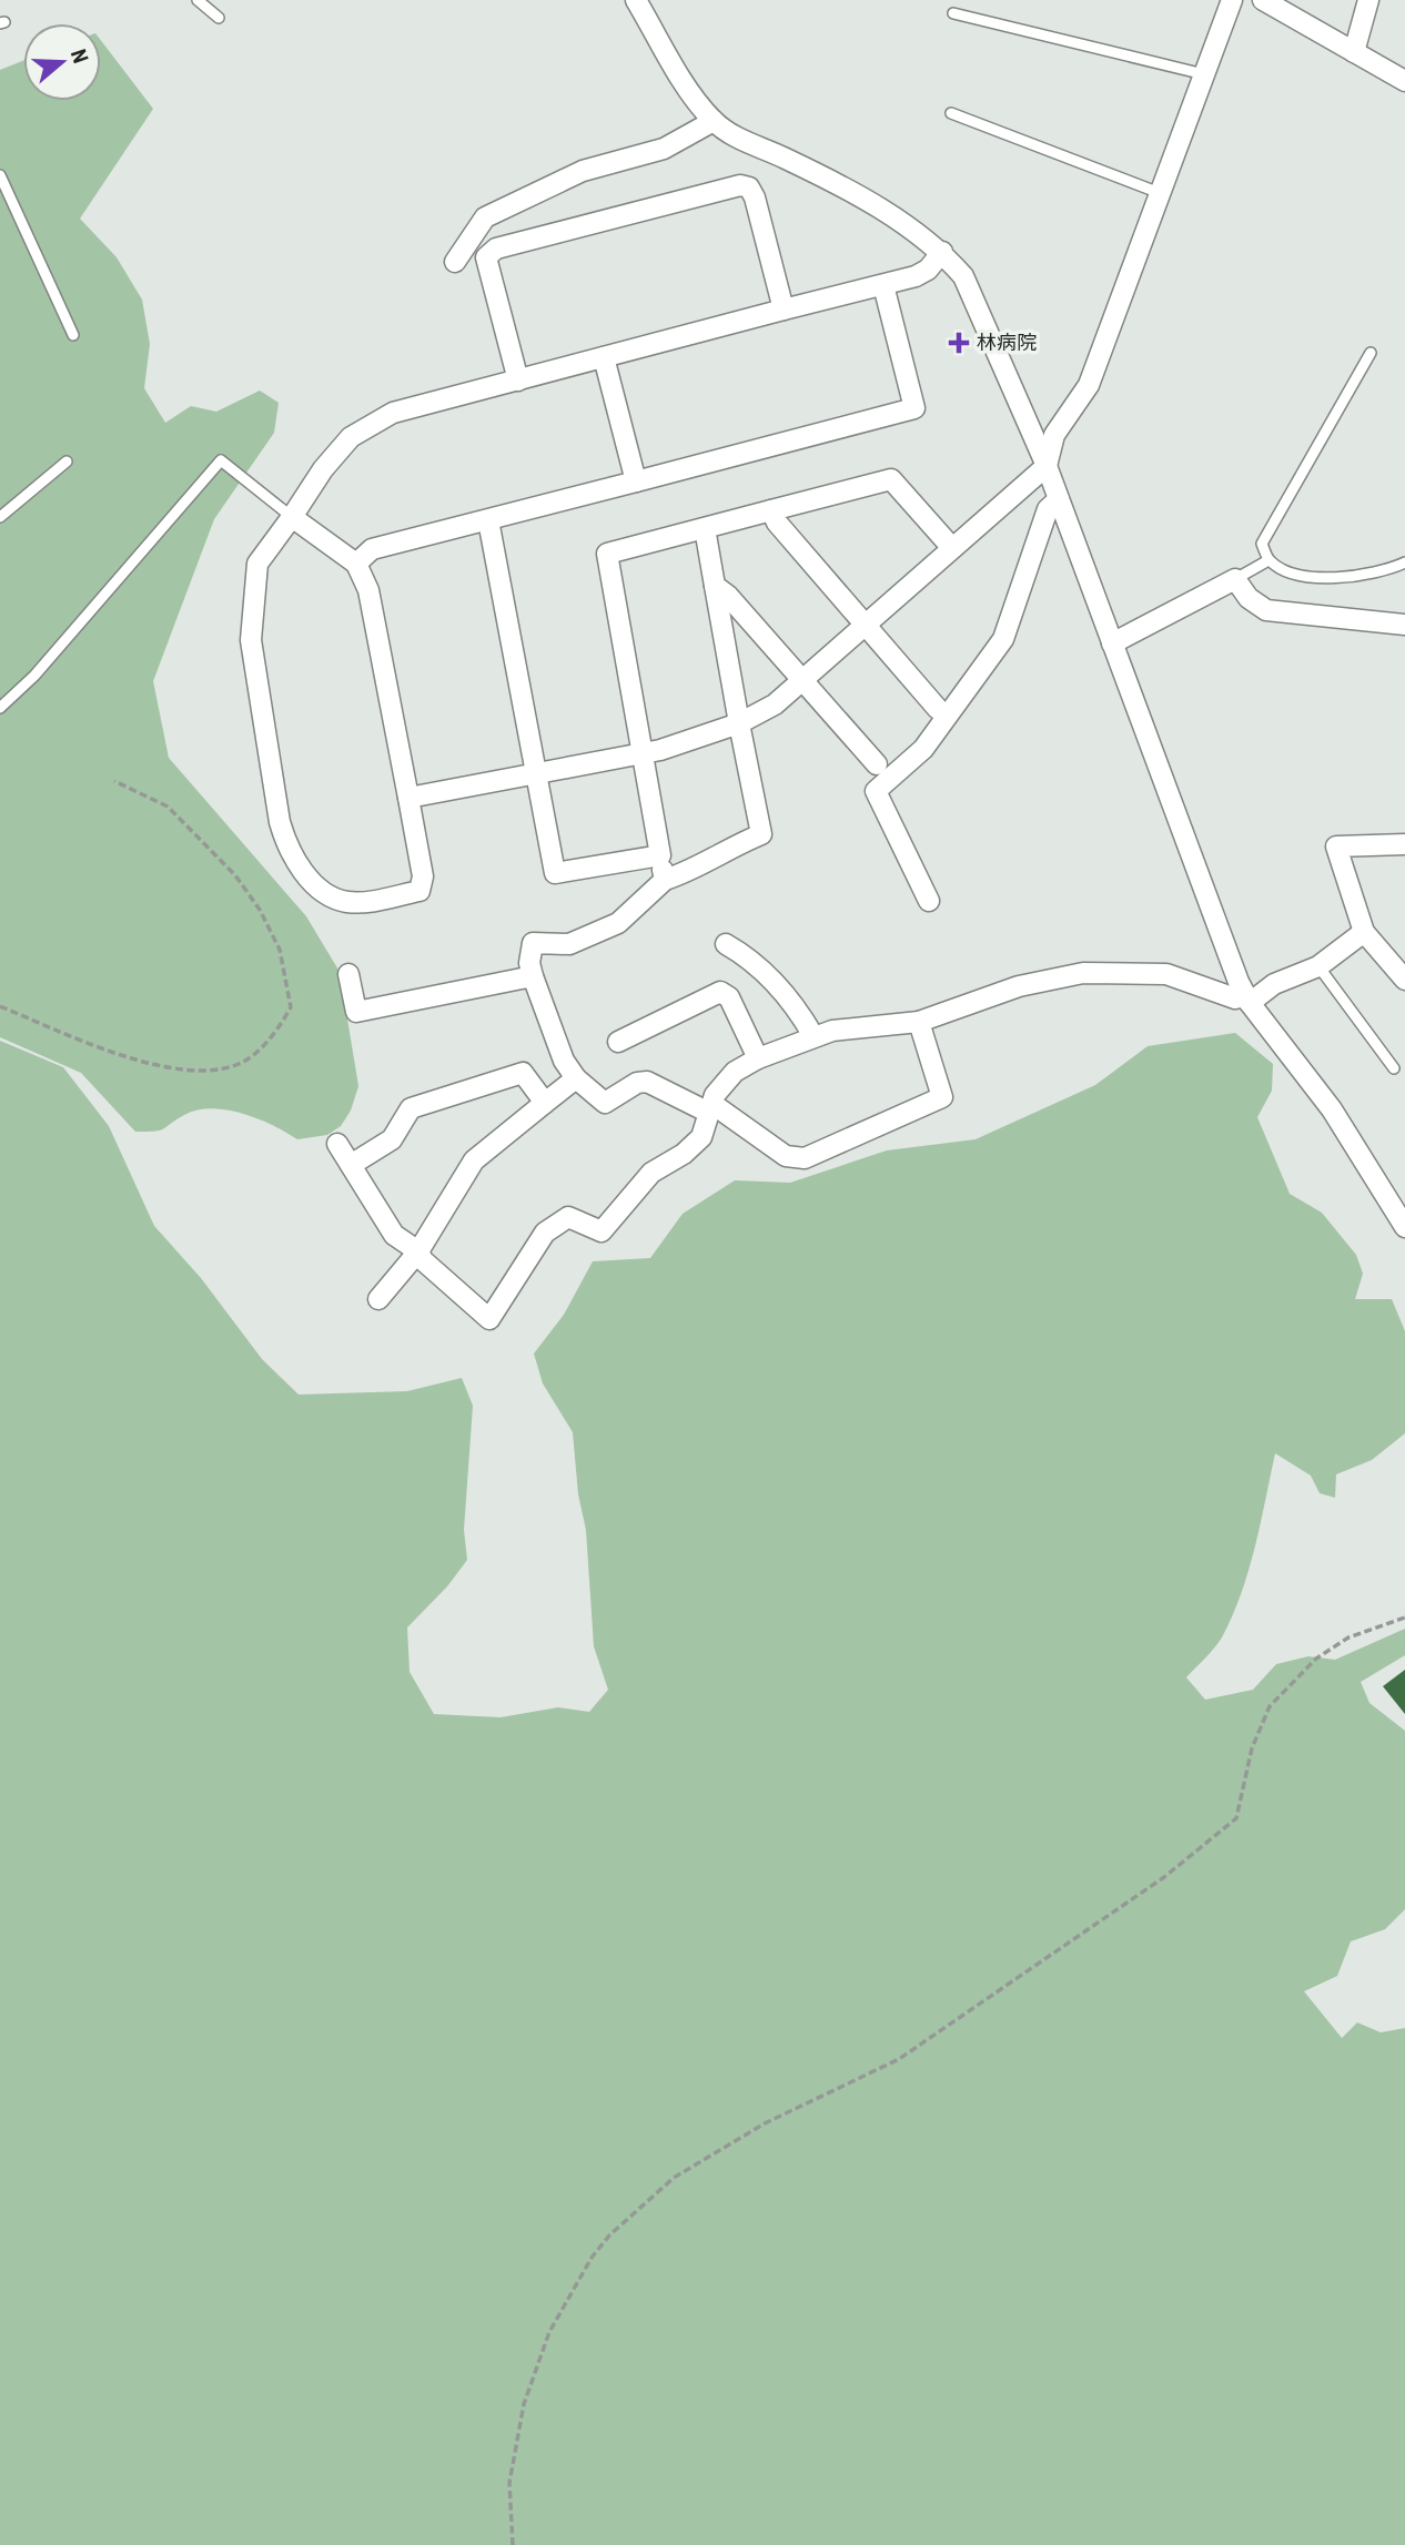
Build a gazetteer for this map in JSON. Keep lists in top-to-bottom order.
{
  "places": {
    "health": ["林病院"]
  },
  "north": "right"
}
